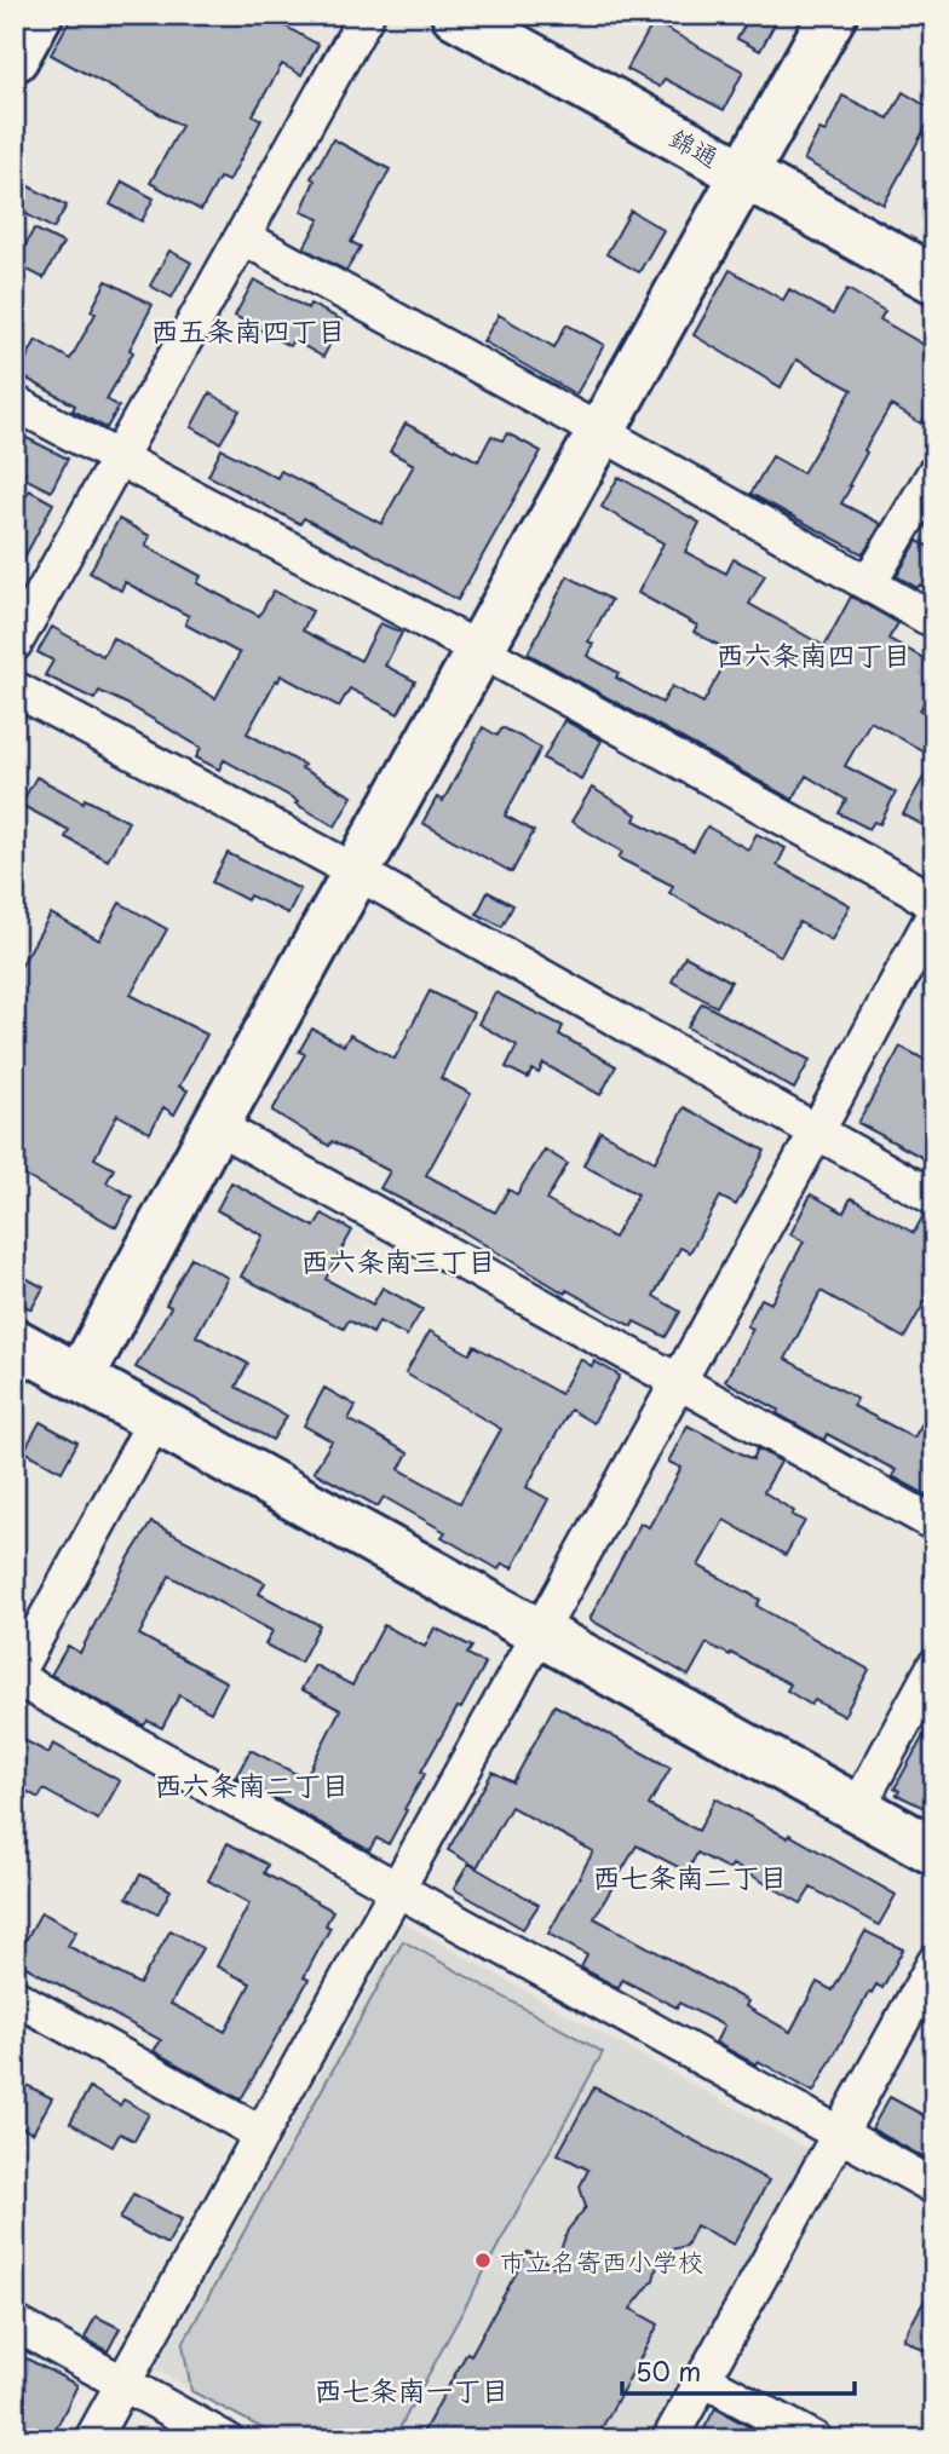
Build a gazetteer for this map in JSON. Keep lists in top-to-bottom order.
{
  "streets": {
    "street": ["錦通"]
  },
  "districts": [
    "西五条南四丁目",
    "西六条南四丁目",
    "西六条南三丁目",
    "西六条南二丁目",
    "西七条南二丁目",
    "西七条南一丁目"
  ],
  "places": ["市立名寄西小学校"],
  "scale_bar": "50 m"
}
